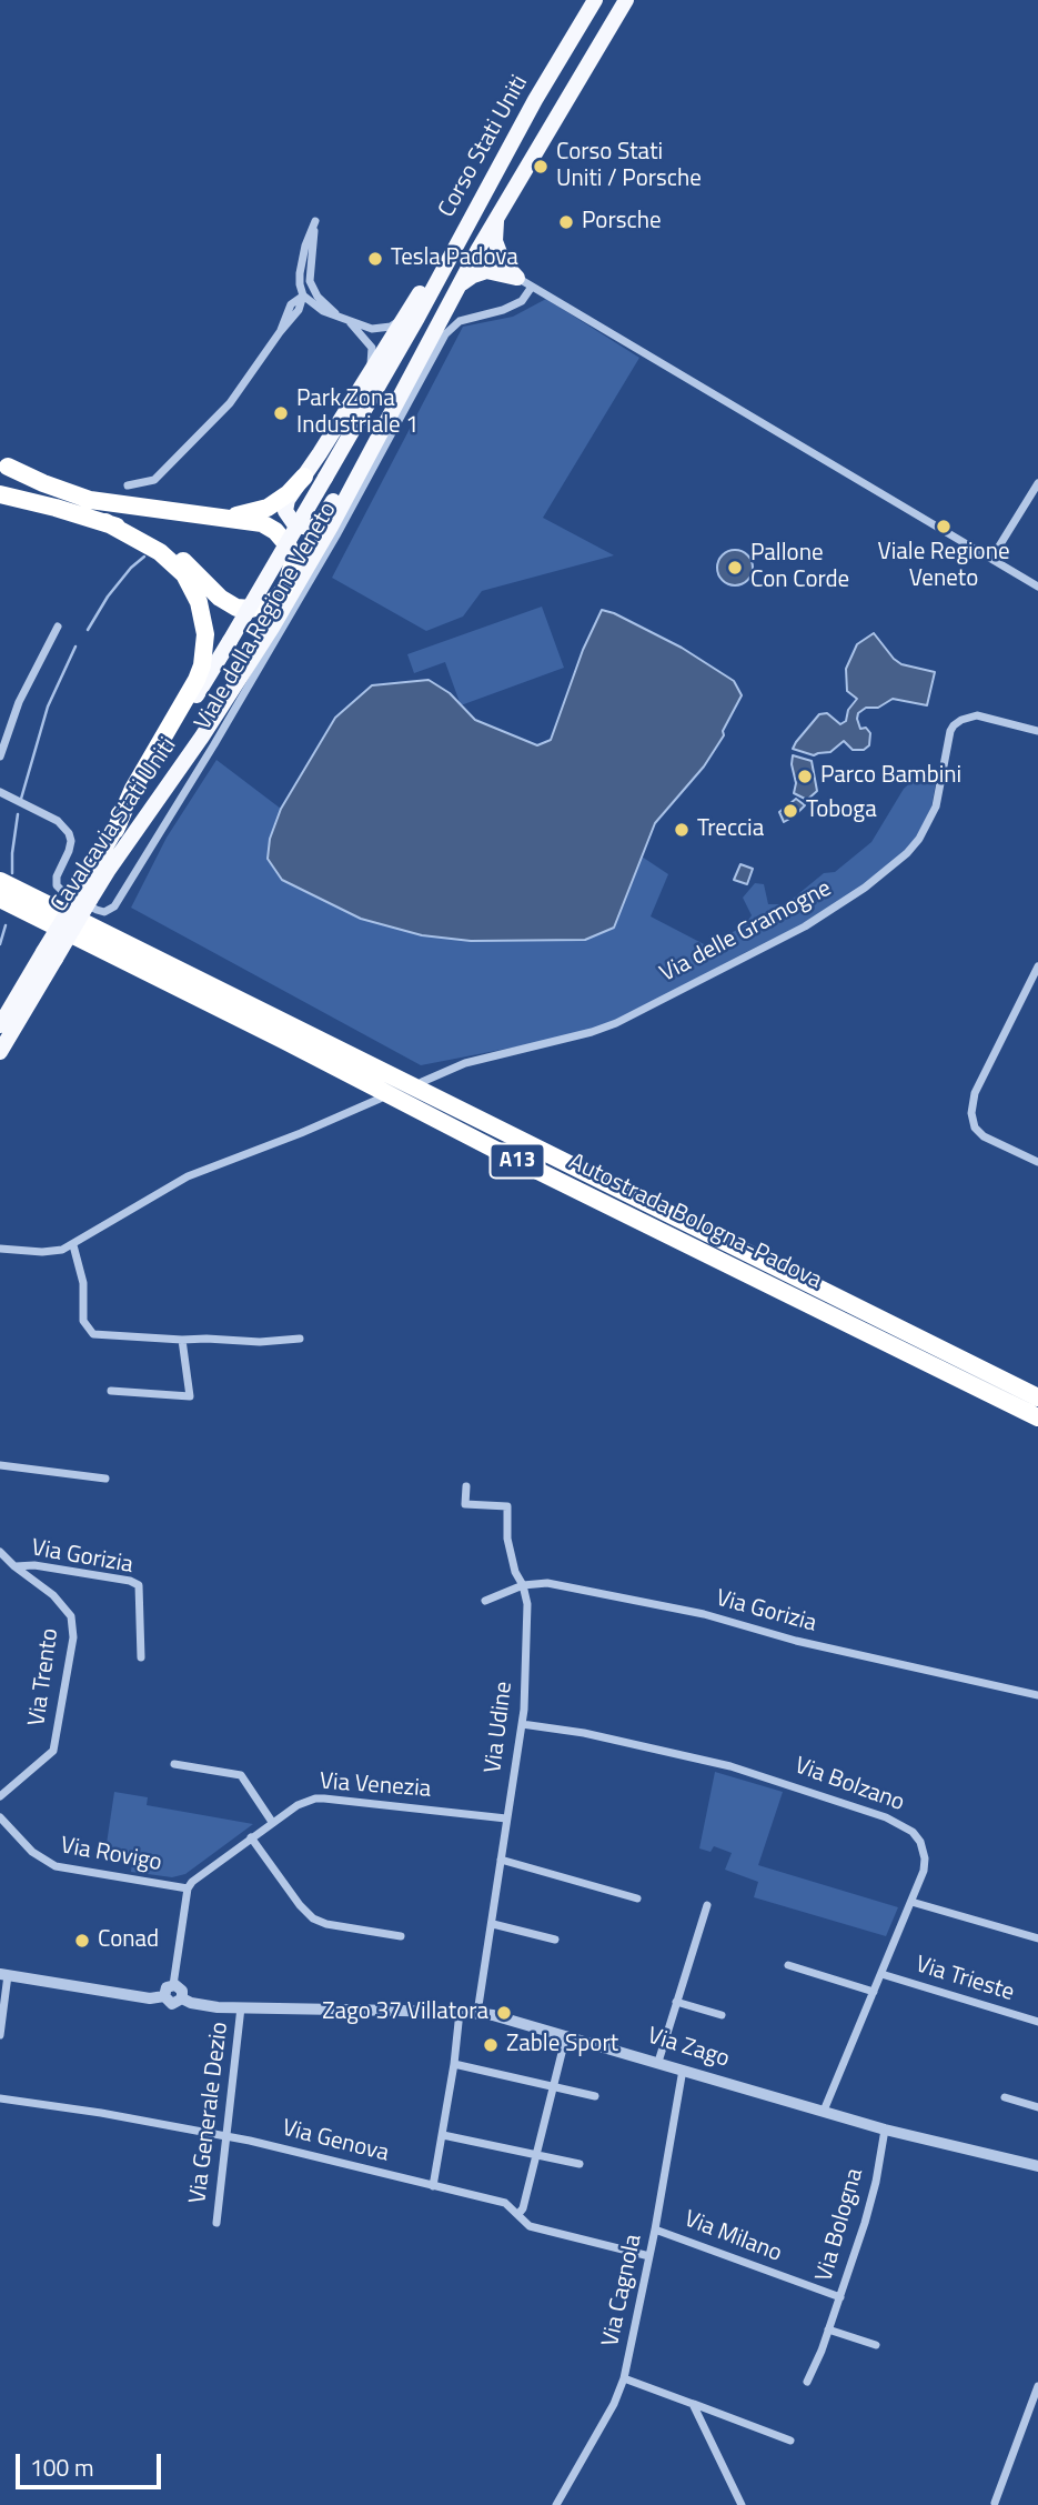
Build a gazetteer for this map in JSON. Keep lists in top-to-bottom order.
{
  "streets": {
    "highway": ["A13", "Autostrada Bologna-Padova"],
    "main road": ["Corso Stati Uniti", "Cavalcavia Stati Uniti"],
    "street": [
      "Viale della Regione Veneto",
      "Via delle Gramogne",
      "Via Gorizia",
      "Via Trento",
      "Via Udine",
      "Via Bolzano",
      "Via Venezia",
      "Via Rovigo",
      "Via Trieste",
      "Via Zago",
      "Via Generale Dezio",
      "Via Genova",
      "Via Bologna",
      "Via Milano",
      "Via Cagnola"
    ]
  },
  "crossings": [
    ["Corso Stati Uniti", "Cavalcavia Stati Uniti"],
    ["A13", "Autostrada Bologna-Padova"],
    ["Via Gorizia", "Via Trento"],
    ["Via Gorizia", "Via Udine"],
    ["Via Udine", "Via Bolzano"],
    ["Via Udine", "Via Venezia"],
    ["Via Udine", "Via Zago"],
    ["Via Bolzano", "Via Trieste"],
    ["Via Bolzano", "Via Zago"],
    ["Via Venezia", "Via Rovigo"],
    ["Via Zago", "Via Generale Dezio"],
    ["Via Zago", "Via Bologna"],
    ["Via Zago", "Via Cagnola"],
    ["Via Generale Dezio", "Via Genova"],
    ["Via Genova", "Via Cagnola"],
    ["Via Bologna", "Via Milano"],
    ["Via Milano", "Via Cagnola"]
  ],
  "places": [
    "Corso Stati Uniti / Porsche",
    "Porsche",
    "Tesla Padova",
    "Park Zona Industriale 1",
    "Viale Regione Veneto",
    "Pallone Con Corde",
    "Parco Bambini",
    "Toboga",
    "Treccia",
    "Conad",
    "Zago 37 Villatora",
    "Zable Sport"
  ],
  "scale_bar": "100 m"
}
